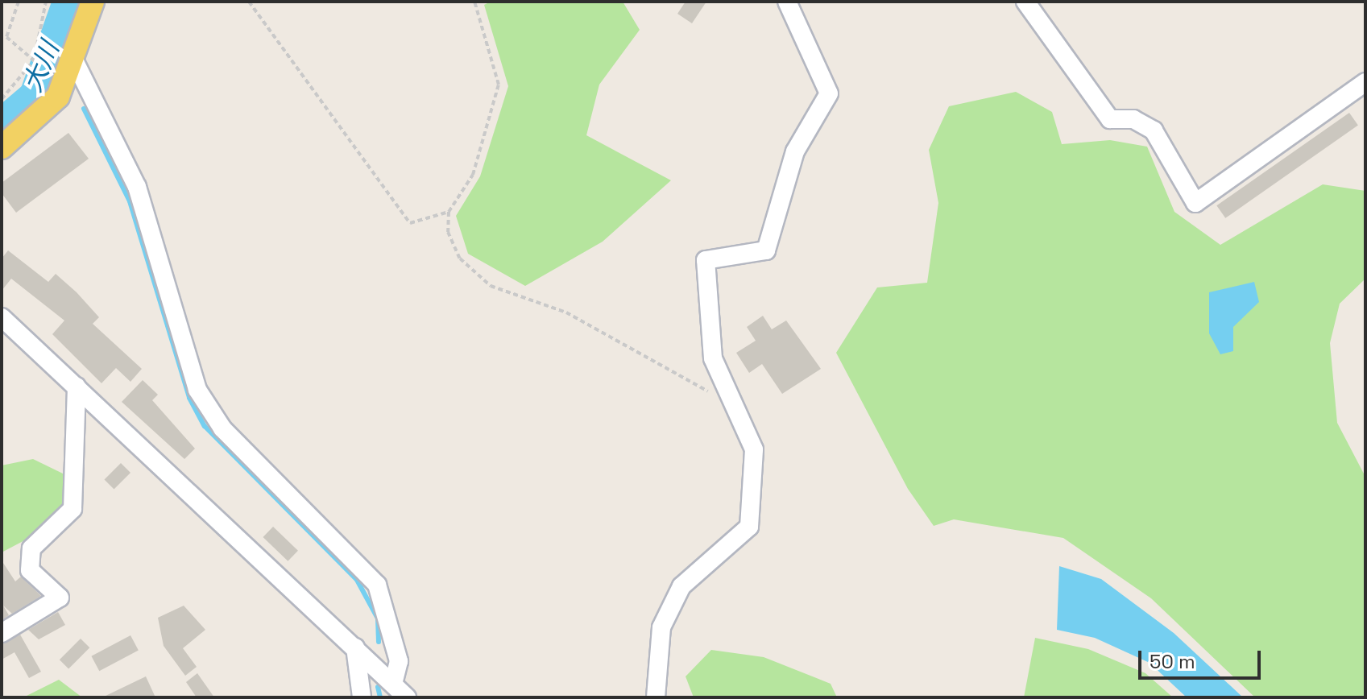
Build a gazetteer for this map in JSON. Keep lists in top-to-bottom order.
{
  "water": ["大川"],
  "scale_bar": "50 m"
}
